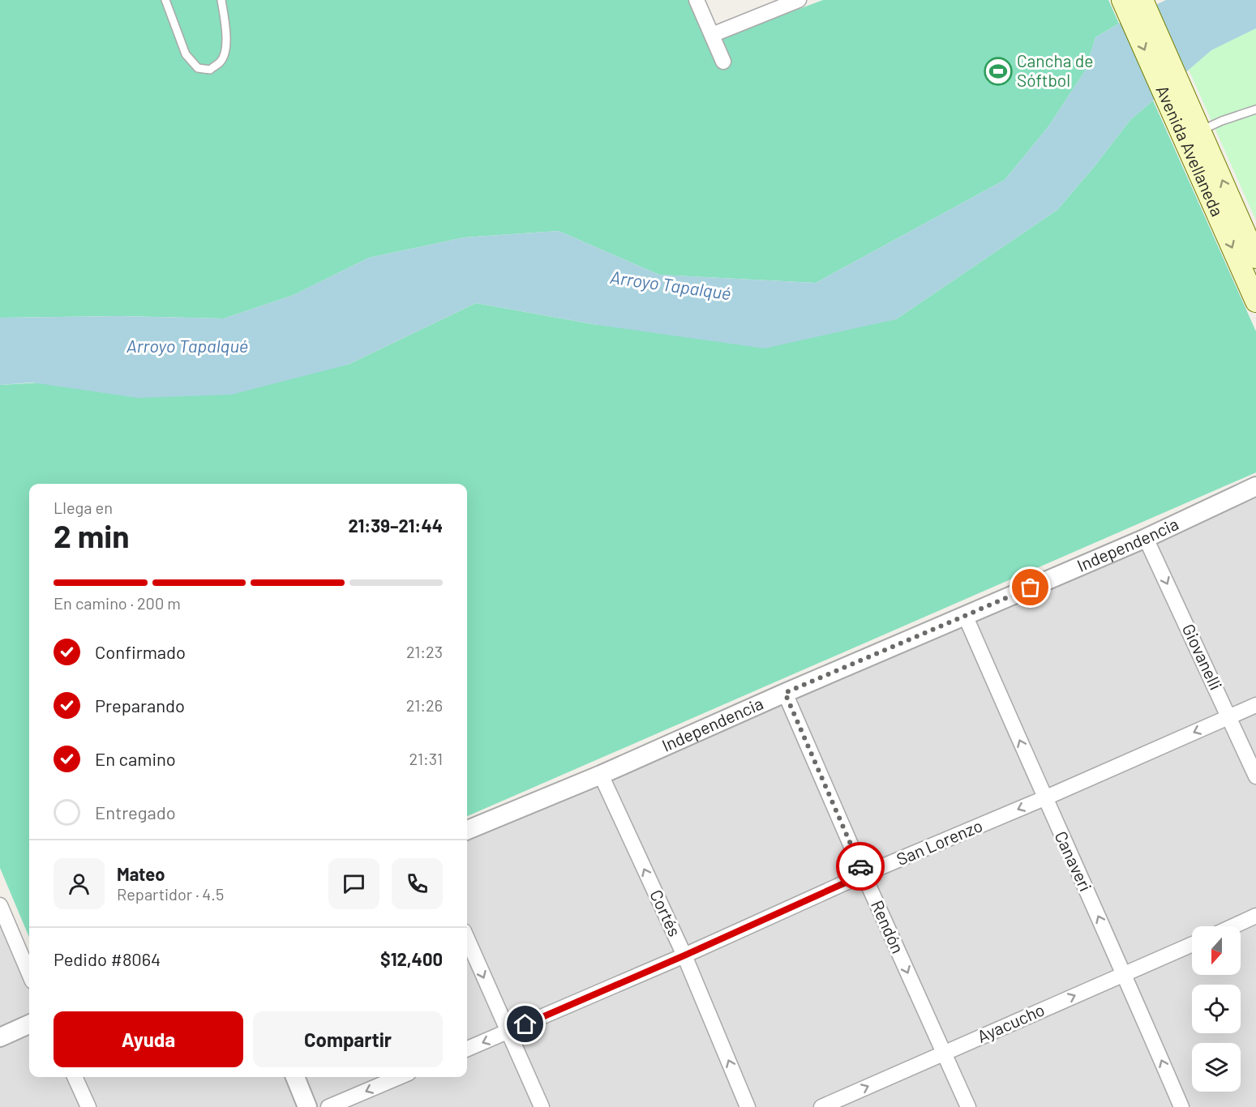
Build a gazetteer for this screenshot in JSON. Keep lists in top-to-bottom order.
{
  "streets": {
    "main road": ["Avenida Avellaneda"],
    "street": [
      "Independencia",
      "Giovanelli",
      "San Lorenzo",
      "Canaveri",
      "Cortés",
      "Rendón",
      "Ayacucho"
    ]
  },
  "crossings": [
    ["Independencia", "Giovanelli"],
    ["Independencia", "Canaveri"],
    ["Independencia", "Cortés"],
    ["Independencia", "Rendón"],
    ["Giovanelli", "San Lorenzo"],
    ["San Lorenzo", "Canaveri"],
    ["San Lorenzo", "Cortés"],
    ["San Lorenzo", "Rendón"],
    ["Canaveri", "Ayacucho"],
    ["Rendón", "Ayacucho"]
  ],
  "one_way": [
    "Giovanelli",
    "San Lorenzo",
    "Canaveri",
    "Cortés",
    "Rendón",
    "Ayacucho"
  ],
  "water": ["Arroyo Tapalqué"],
  "places": {
    "sports": ["Cancha de Sóftbol"]
  },
  "north": "bottom",
  "page": {
    "heading": ["2 min", "Llega en", "21:39–21:44"],
    "panel": [
      "Mateo",
      "Repartidor · 4.5",
      "Pedido #8064",
      "$12,400"
    ],
    "bar": "En camino · 200 m",
    "list": [
      ["Confirmado", "21:23"],
      ["Preparando", "21:26"],
      ["En camino", "21:31"],
      "Entregado"
    ],
    "buttons": ["Ayuda", "Compartir"]
  }
}
